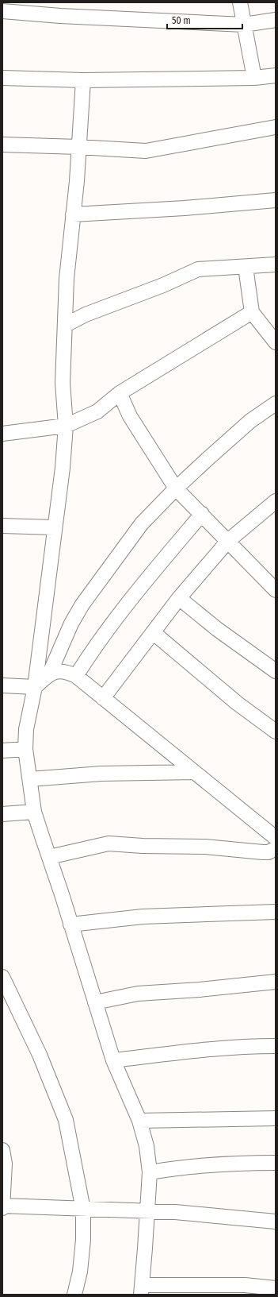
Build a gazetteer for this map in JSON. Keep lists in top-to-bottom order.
{
  "scale_bar": "50 m"
}
